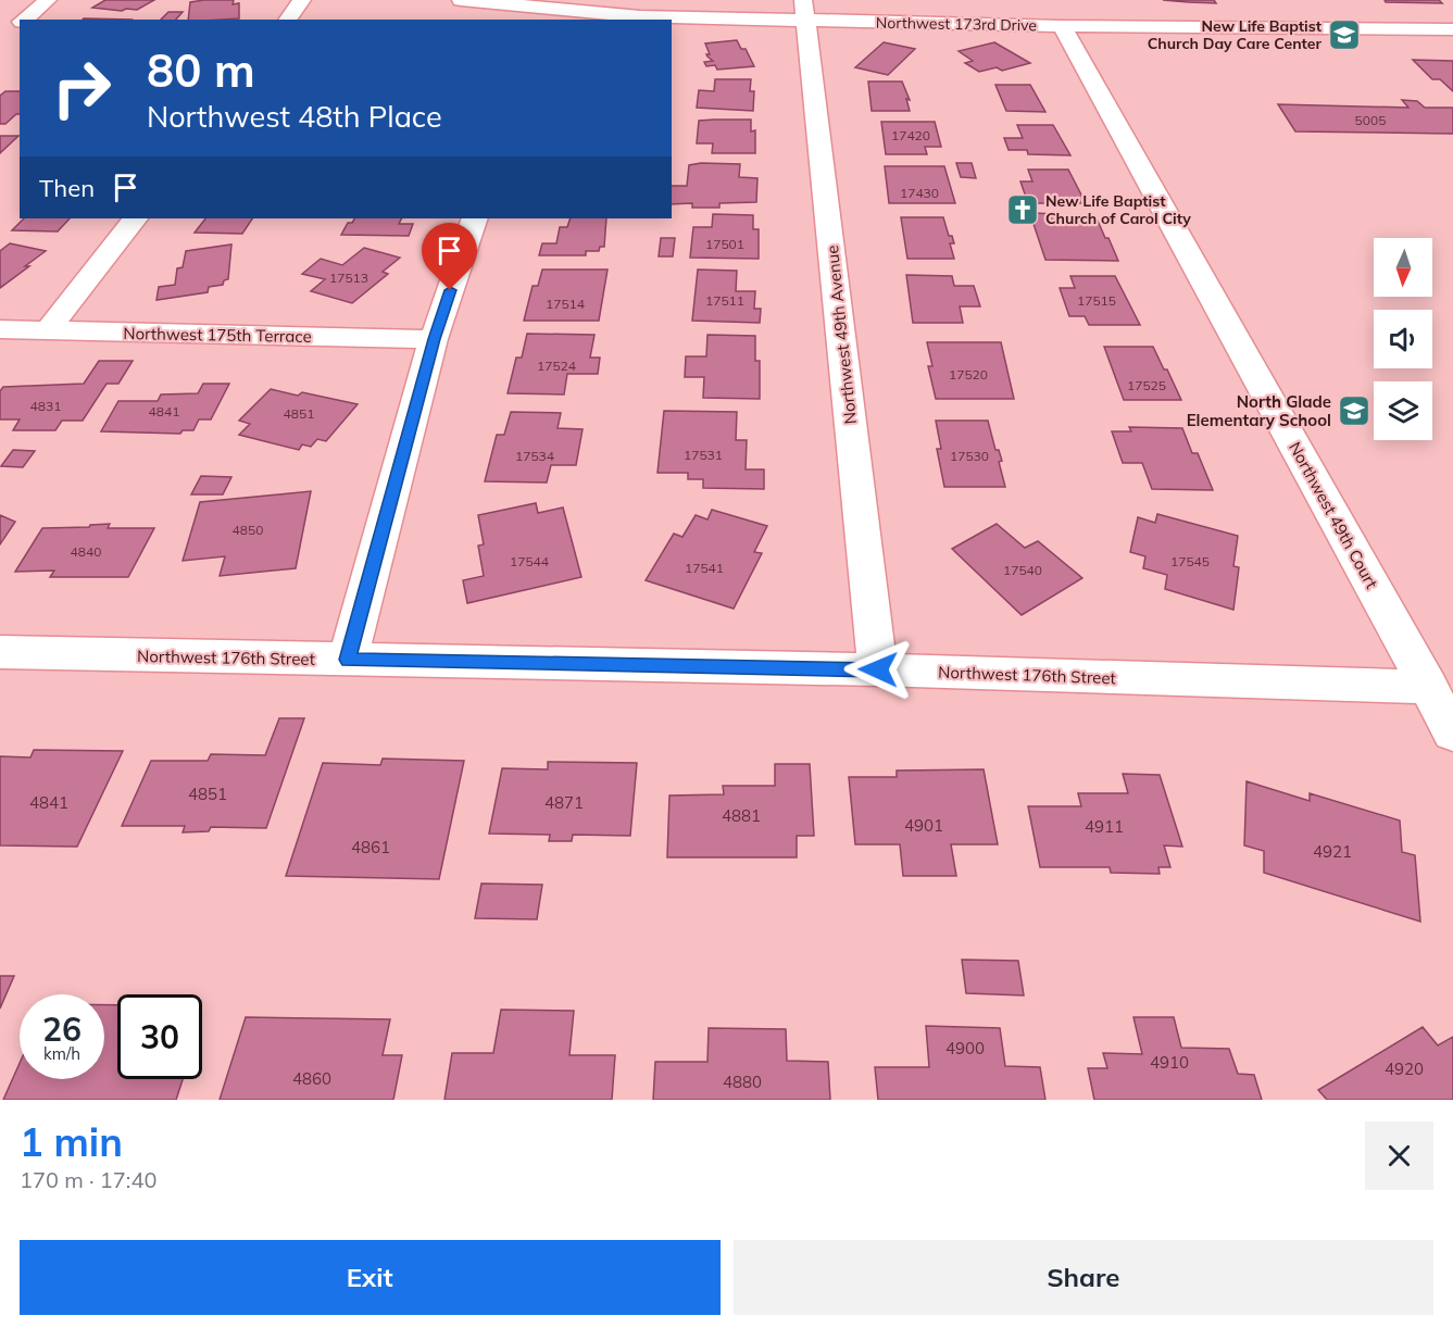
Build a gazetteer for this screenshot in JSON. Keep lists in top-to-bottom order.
{
  "streets": {
    "street": [
      "Northwest 173rd Drive",
      "Northwest 175th Terrace",
      "Northwest 49th Avenue",
      "Northwest 49th Court",
      "Northwest 176th Street"
    ]
  },
  "crossings": [
    ["Northwest 173rd Drive", "Northwest 49th Avenue"],
    ["Northwest 173rd Drive", "Northwest 49th Court"],
    ["Northwest 49th Avenue", "Northwest 176th Street"],
    ["Northwest 49th Court", "Northwest 176th Street"]
  ],
  "places": {
    "school or university": ["New Life Baptist Church Day Care Center", "North Glade Elementary School"],
    "church": ["New Life Baptist Church of Carol City"]
  },
  "house_numbers": [
    "5005",
    "17420",
    "17430",
    "17501",
    "17513",
    "17511",
    "17515",
    "17514",
    "17524",
    "17520",
    "17525",
    "4831",
    "4841",
    "4851",
    "17531",
    "17534",
    "17530",
    "4850",
    "4840",
    "17544",
    "17545",
    "17541",
    "17540",
    "4851",
    "4841",
    "4871",
    "4881",
    "4901",
    "4911",
    "4861",
    "4921",
    "4900",
    "4910",
    "4920",
    "4860",
    "4880"
  ],
  "north": "bottom",
  "page": {
    "turn": ["80 m", "Northwest 48th Place"],
    "then": "Then",
    "speed": "26 km/h",
    "limit": "30",
    "heading": ["1 min", "170 m · 17:40"],
    "buttons": ["Exit", "Share"]
  }
}
